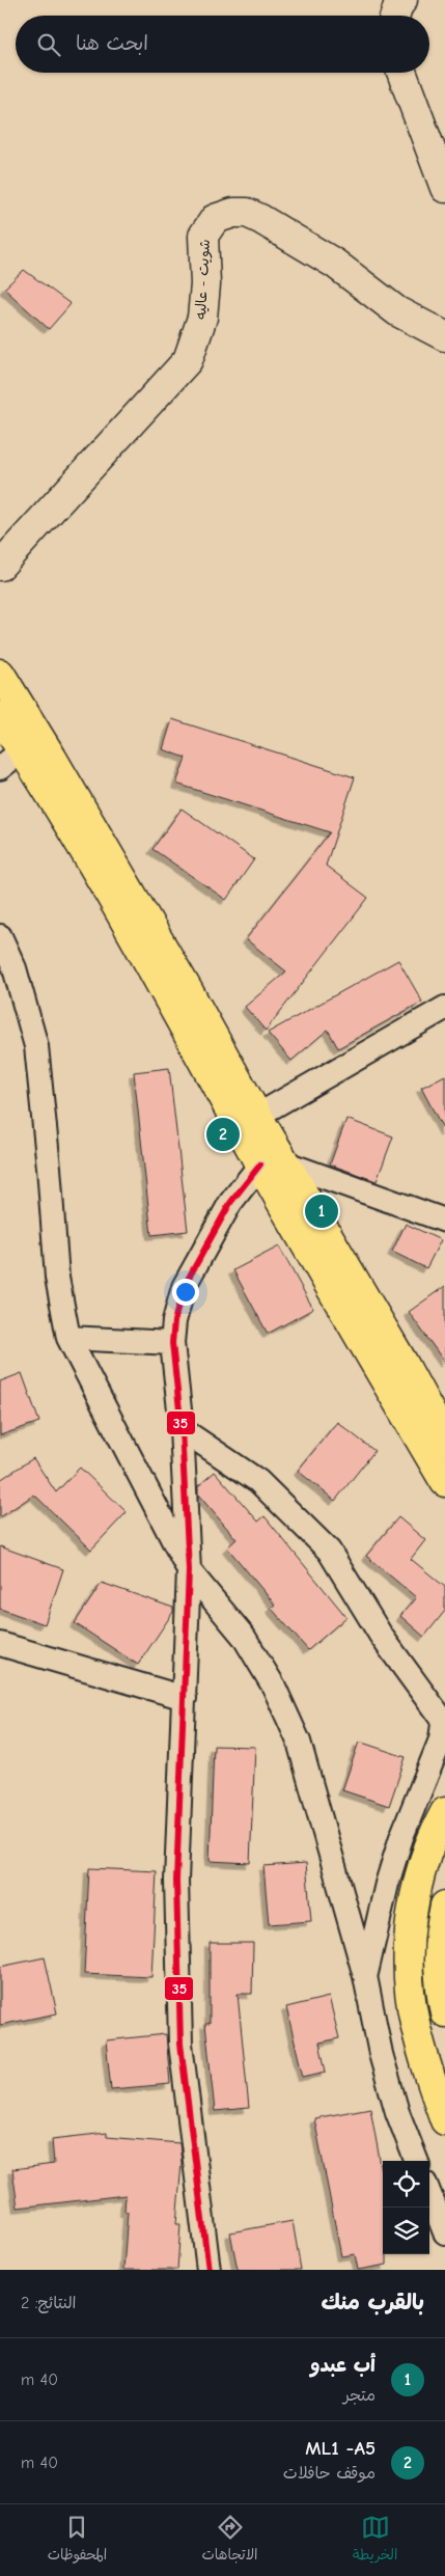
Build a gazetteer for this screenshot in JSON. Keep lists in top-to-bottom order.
{
  "streets": {
    "street": ["شويت - عاليه"]
  },
  "lines": ["transit line 35"],
  "page": {
    "search": "ابحث هنا",
    "pins": ["2", "1"],
    "heading": ["بالقرب منك", "النتائج: 2"],
    "list": [
      {
        "mark": "1",
        "name": "أب عبدو",
        "note": "متجر",
        "value": "40 m"
      },
      {
        "mark": "2",
        "name": "ML1 -A5",
        "note": "موقف حافلات",
        "value": "40 m"
      }
    ],
    "nav": ["الخريطة", "الاتجاهات", "المحفوظات"]
  }
}
